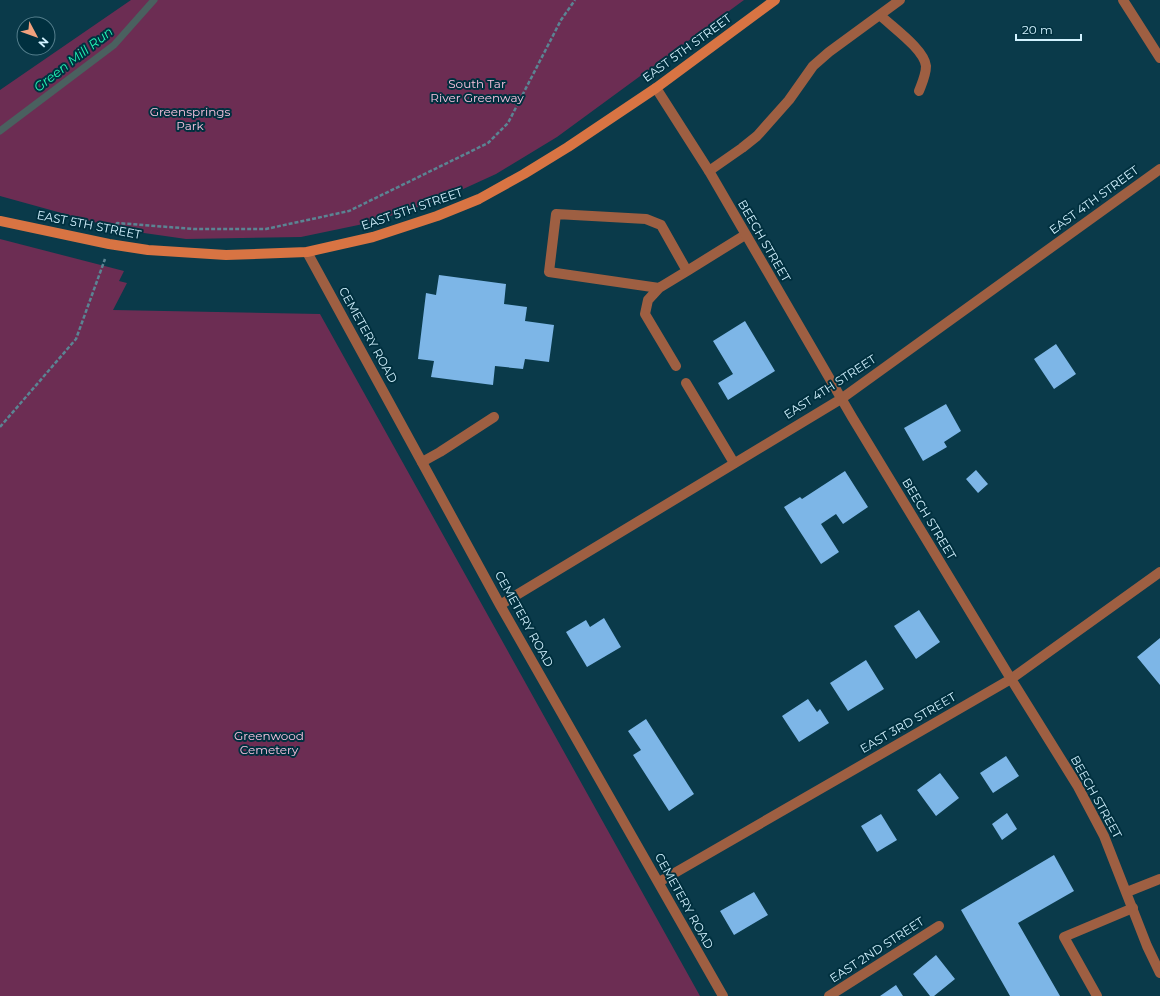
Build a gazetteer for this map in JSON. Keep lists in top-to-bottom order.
{
  "streets": {
    "main road": ["EAST 5TH STREET"],
    "street": [
      "EAST 4TH STREET",
      "BEECH STREET",
      "CEMETERY ROAD",
      "EAST 3RD STREET",
      "EAST 2ND STREET"
    ]
  },
  "crossings": [
    ["EAST 5TH STREET", "BEECH STREET"],
    ["EAST 5TH STREET", "CEMETERY ROAD"],
    ["EAST 4TH STREET", "BEECH STREET"],
    ["EAST 4TH STREET", "CEMETERY ROAD"],
    ["BEECH STREET", "EAST 3RD STREET"],
    ["CEMETERY ROAD", "EAST 3RD STREET"]
  ],
  "water": ["Green Mill Run"],
  "parks": ["South Tar River Greenway", "Greensprings Park", "Greenwood Cemetery"],
  "scale_bar": "20 m",
  "north": "bottom right"
}
